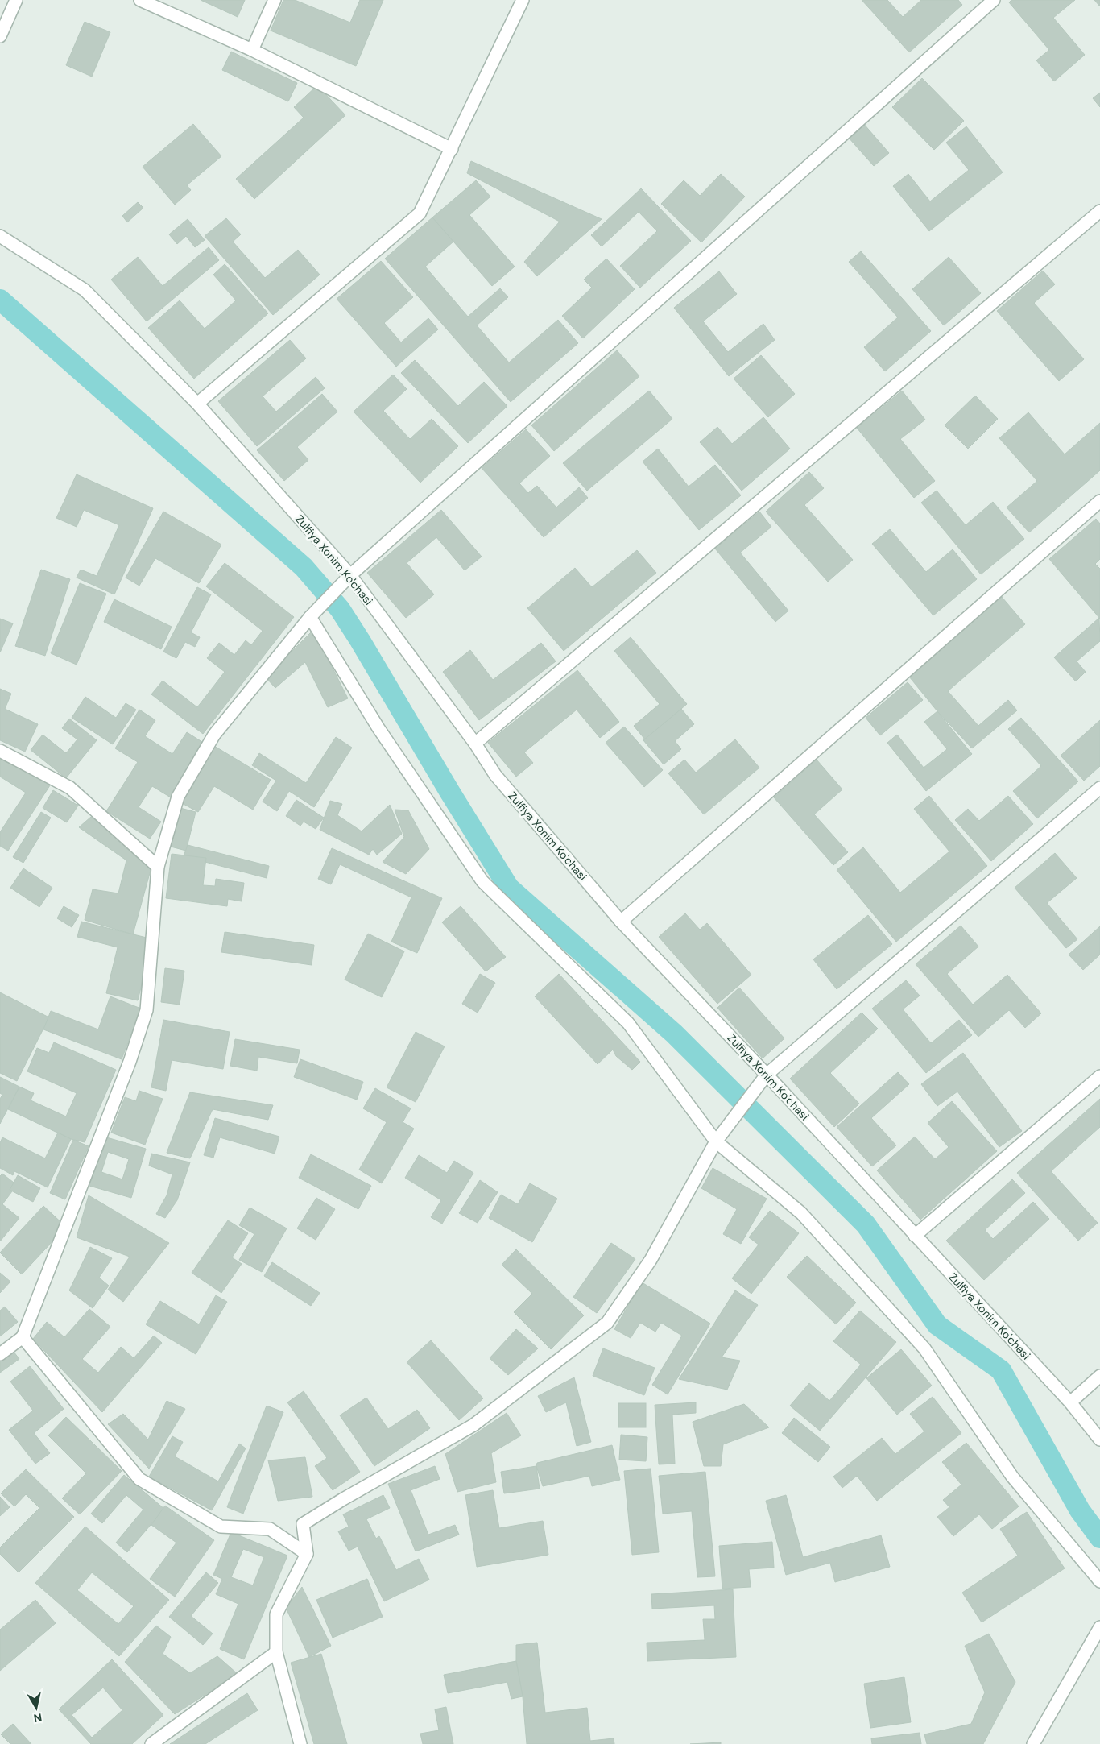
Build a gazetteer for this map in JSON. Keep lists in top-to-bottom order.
{
  "streets": {
    "street": ["Zulfiya Xonim Ko'chasi"]
  },
  "north": "bottom"
}
